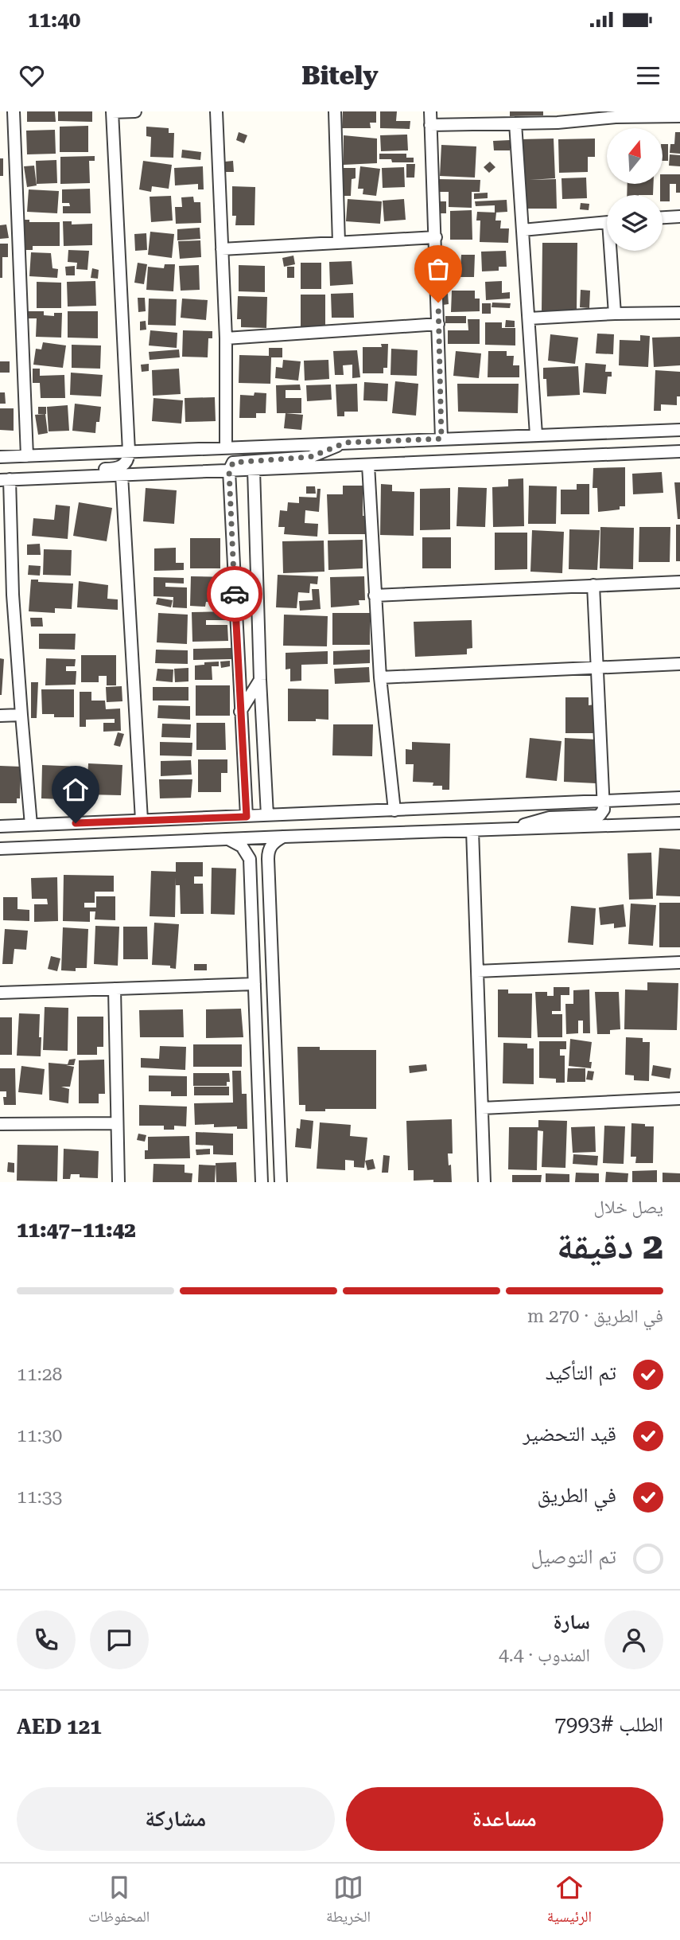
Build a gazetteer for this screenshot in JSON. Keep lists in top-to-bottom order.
{
  "north": "top",
  "page": {
    "status": "11:40",
    "header": "Bitely",
    "heading": ["2 دقيقة", "يصل خلال", "11:42–11:47"],
    "panel": [
      "سارة",
      "المندوب · 4.4",
      "الطلب #7993",
      "AED 121"
    ],
    "bar": "في الطريق · 270 m",
    "list": [
      ["تم التأكيد", "11:28"],
      ["قيد التحضير", "11:30"],
      ["في الطريق", "11:33"],
      "تم التوصيل"
    ],
    "buttons": ["مساعدة", "مشاركة"],
    "tabs": ["الرئيسية", "الخريطة", "المحفوظات"]
  }
}
